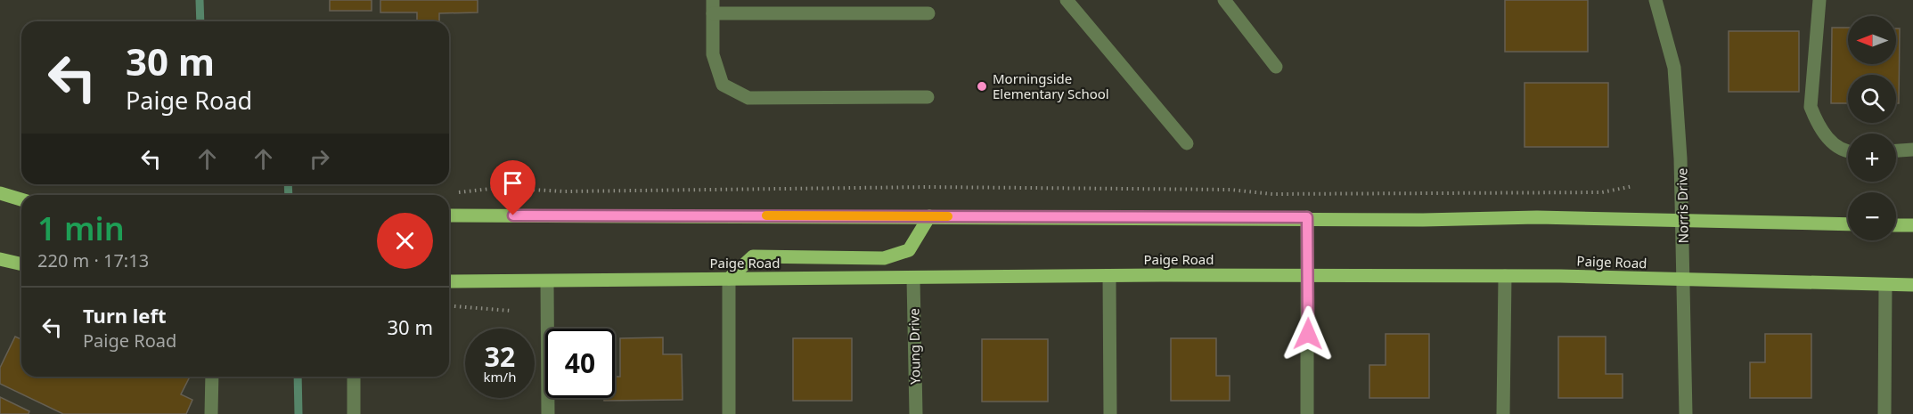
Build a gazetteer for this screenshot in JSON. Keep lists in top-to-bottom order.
{
  "streets": {
    "main road": ["Paige Road"],
    "street": ["Norris Drive", "Young Drive"]
  },
  "crossings": [
    ["Norris Drive", "Paige Road"],
    ["Paige Road", "Young Drive"]
  ],
  "places": ["Morningside Elementary School"],
  "north": "left",
  "page": {
    "map_buttons": ["+", "−"],
    "turn": ["30 m", "Paige Road"],
    "heading": ["1 min", "220 m · 17:13"],
    "list": [
      {
        "name": "Turn left",
        "note": "Paige Road",
        "value": "30 m"
      }
    ],
    "speed": "32 km/h",
    "limit": "40"
  }
}
